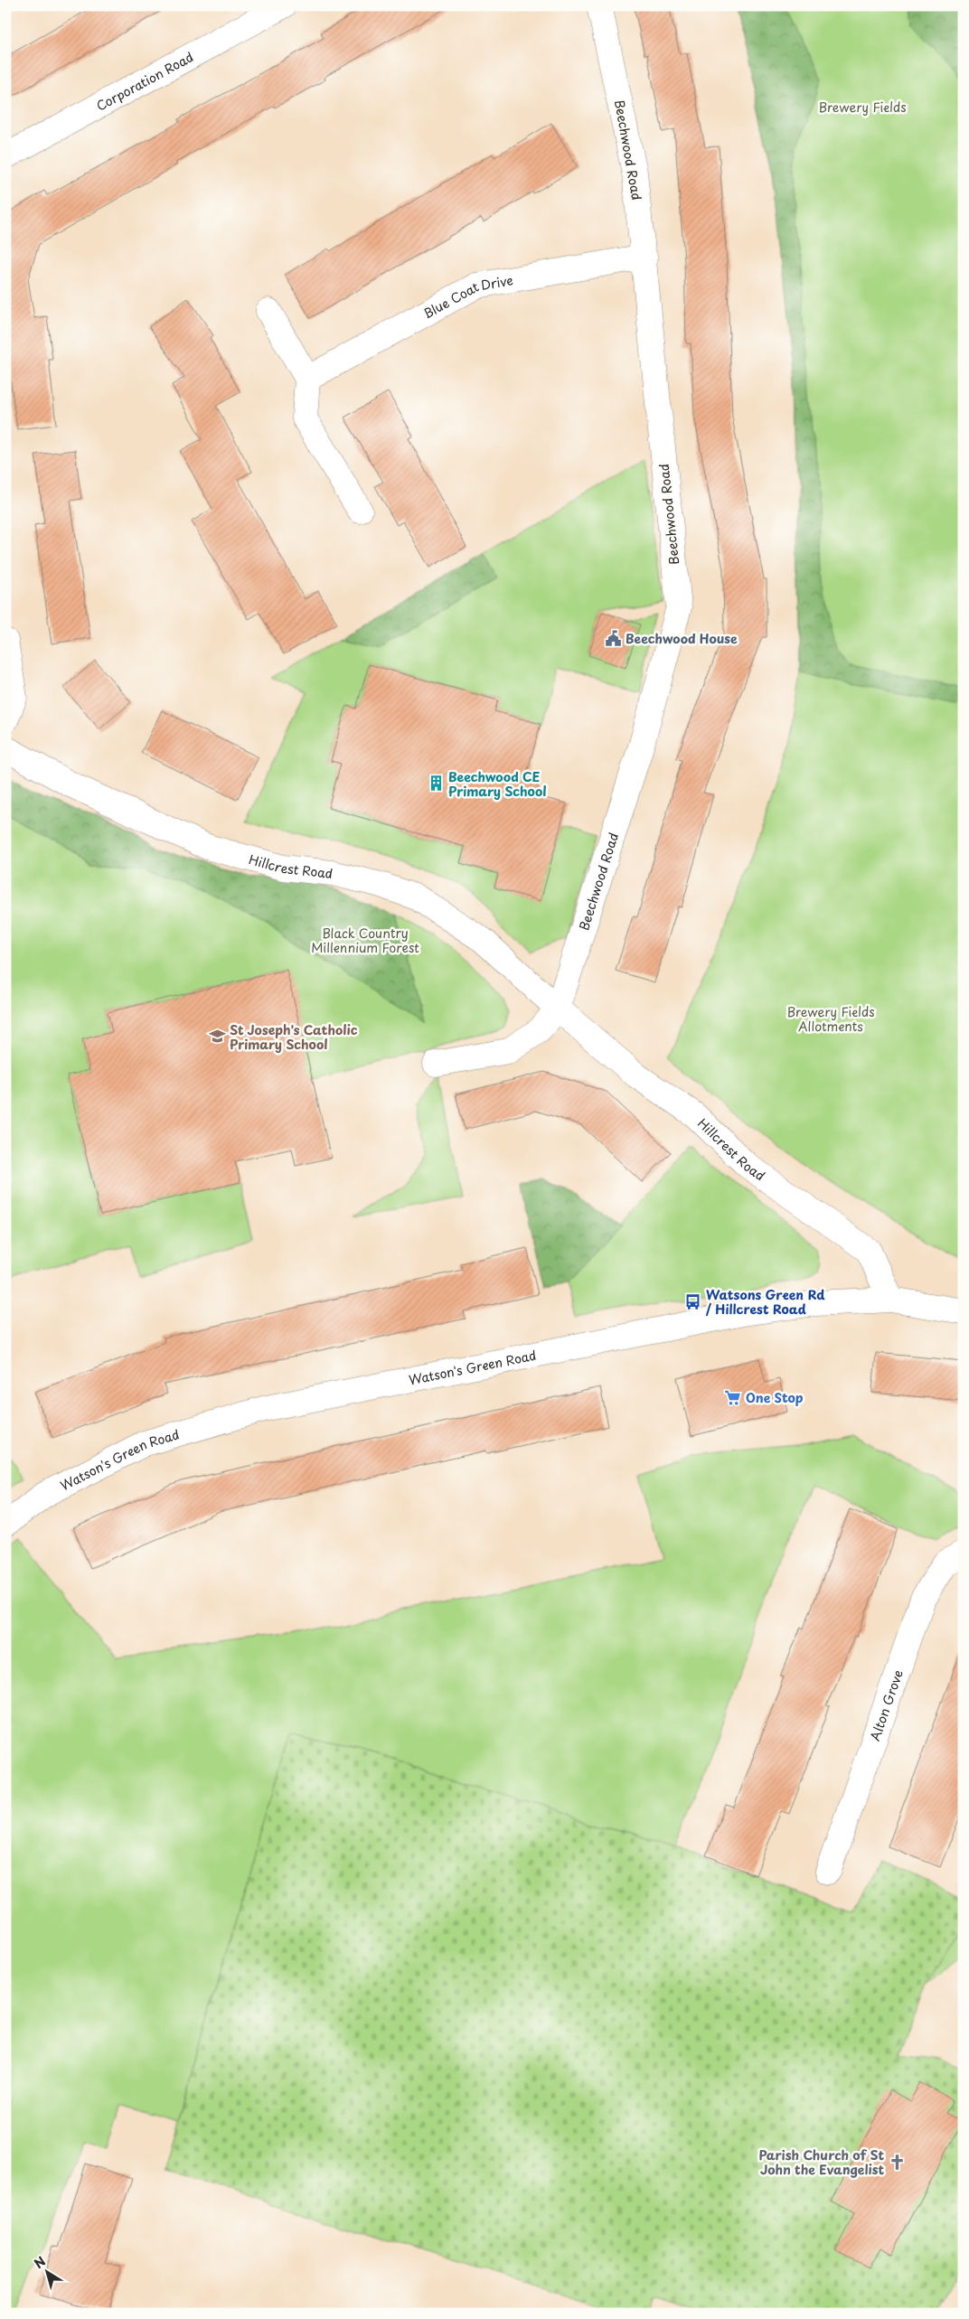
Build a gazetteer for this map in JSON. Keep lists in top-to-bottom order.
{
  "streets": {
    "street": [
      "Corporation Road",
      "Beechwood Road",
      "Blue Coat Drive",
      "Hillcrest Road",
      "Watson's Green Road",
      "Alton Grove"
    ]
  },
  "crossings": [
    ["Beechwood Road", "Blue Coat Drive"],
    ["Beechwood Road", "Hillcrest Road"],
    ["Hillcrest Road", "Watson's Green Road"]
  ],
  "parks": ["Brewery Fields", "Black Country Millennium Forest", "Brewery Fields Allotments"],
  "places": {
    "public building": ["Beechwood House"],
    "building": ["Beechwood CE Primary School"],
    "school or university": ["St Joseph's Catholic Primary School"],
    "bus stop": ["Watsons Green Rd / Hillcrest Road"],
    "supermarket": ["One Stop"],
    "church": ["Parish Church of St John the Evangelist"]
  },
  "north": "top left"
}
